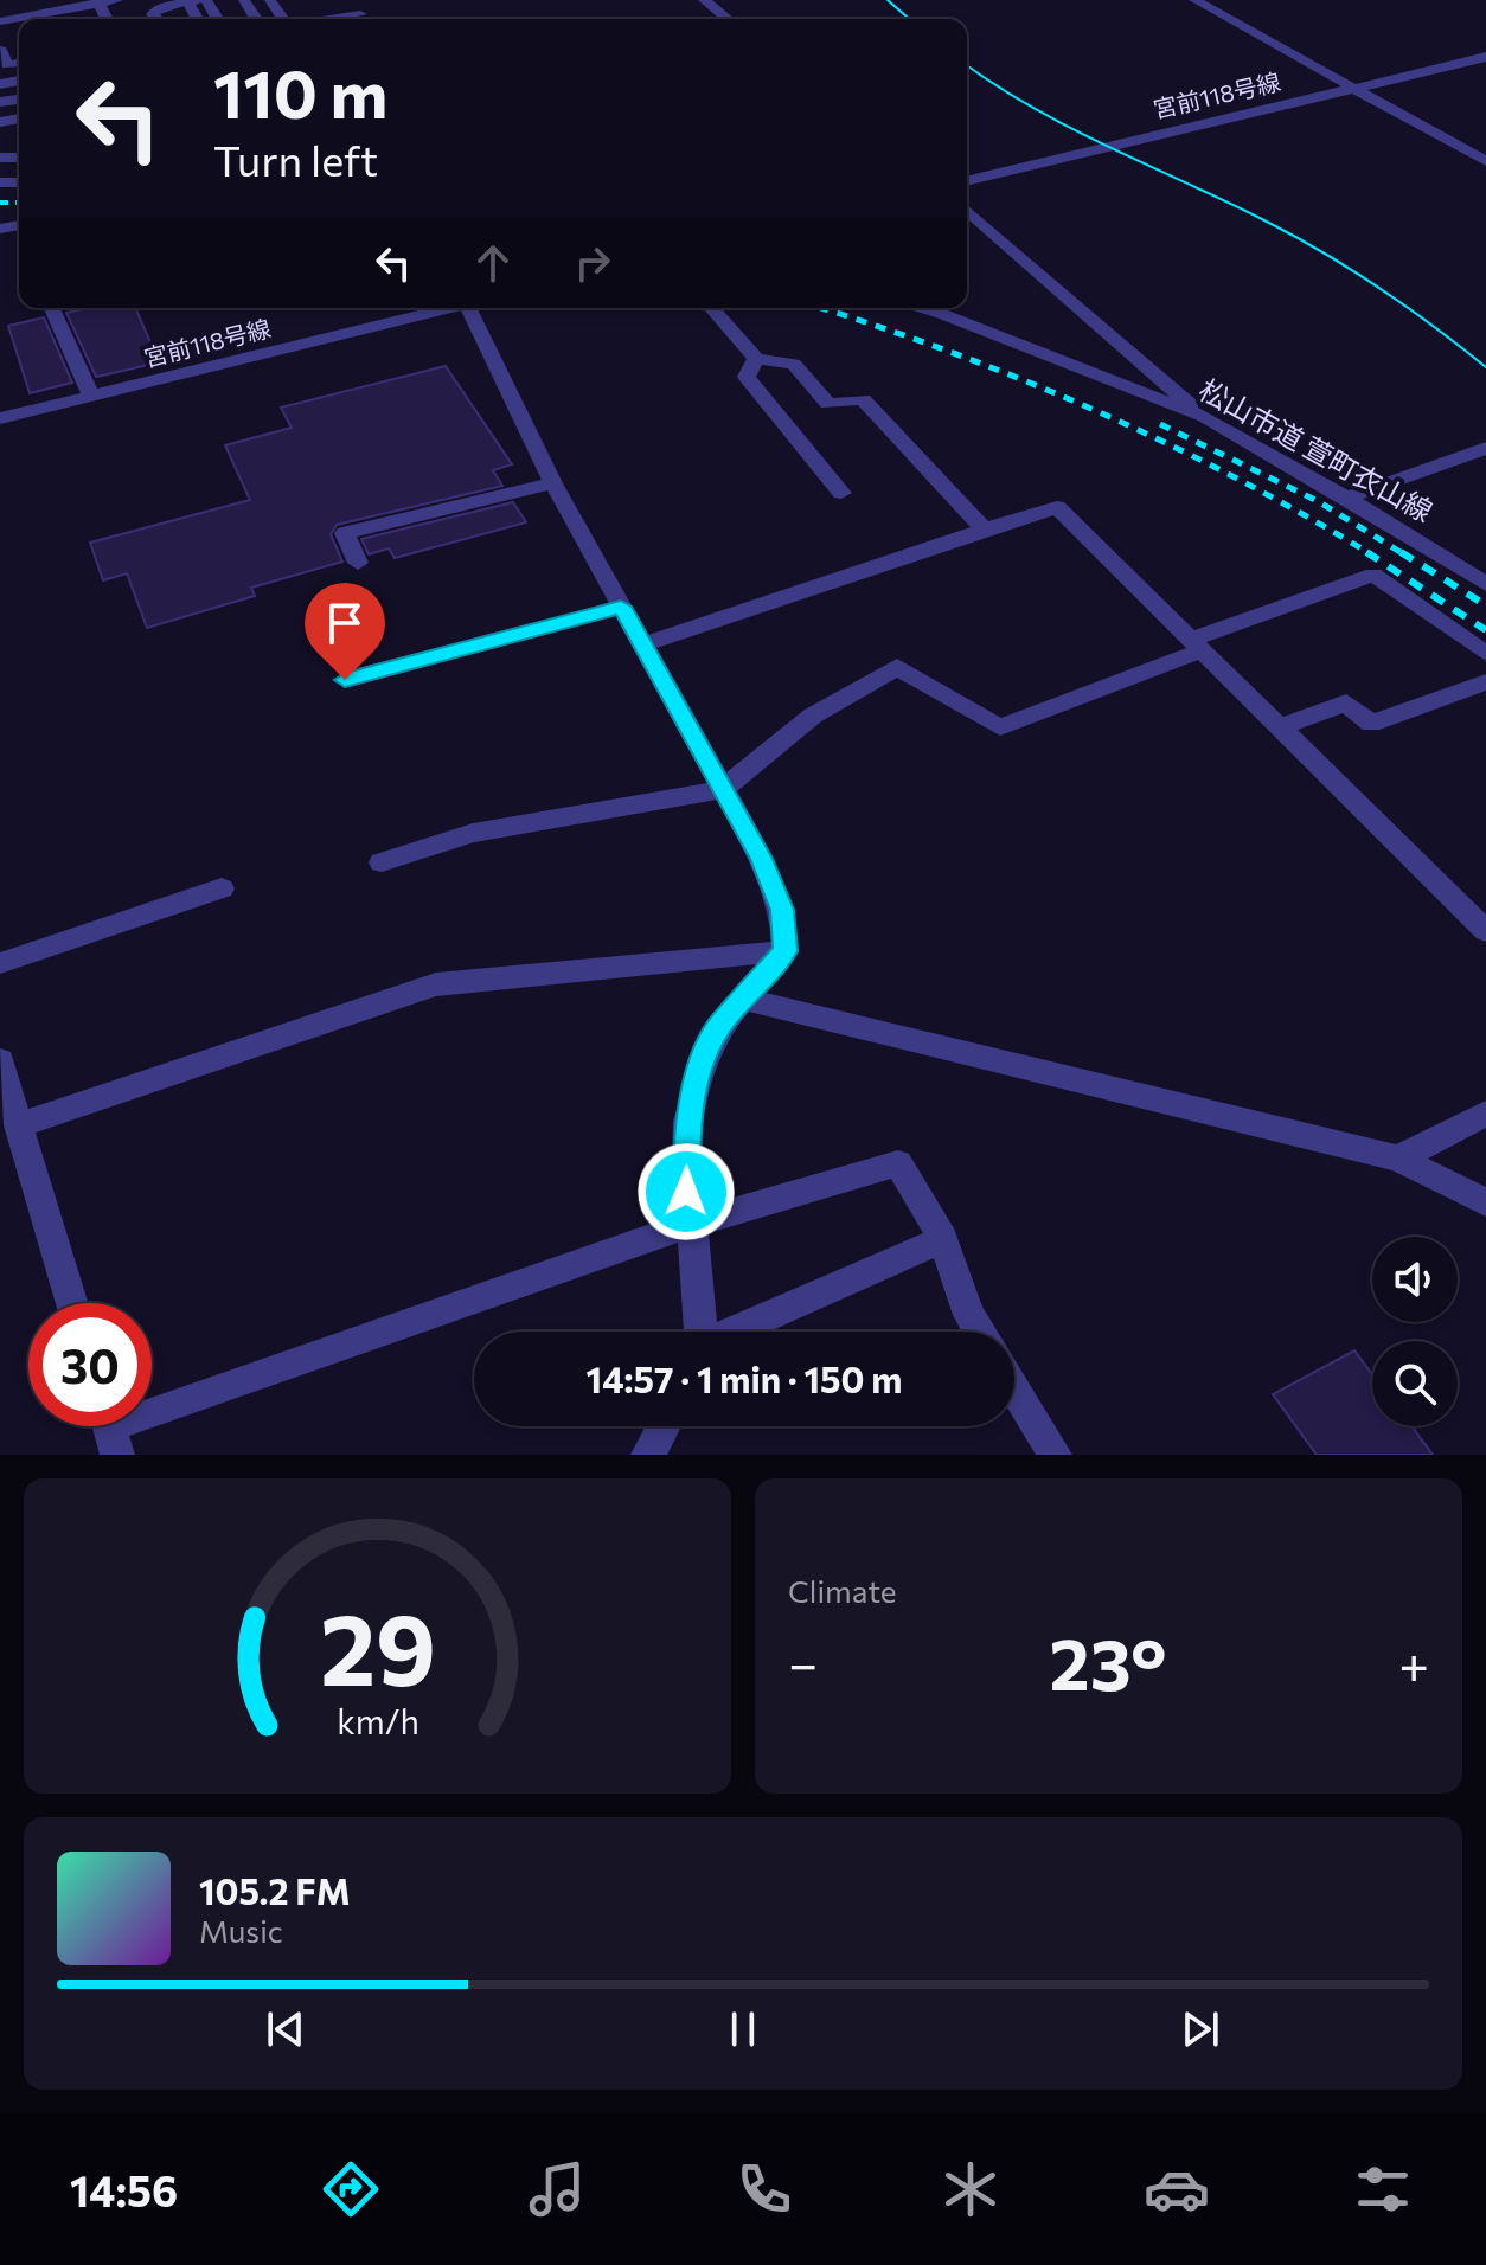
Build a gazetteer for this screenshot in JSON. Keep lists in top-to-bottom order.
{
  "streets": {
    "street": ["宮前118号線", "松山市道 萱町衣山線"]
  },
  "page": {
    "turn": ["110 m", "Turn left"],
    "limit": "30",
    "trip": "14:57 · 1 min · 150 m",
    "tile": "Climate",
    "heat": ["−", "23°", "+"],
    "song": ["105.2 FM", "Music"],
    "tabs": "14:56",
    "gauge": ["29", "km/h"]
  }
}
